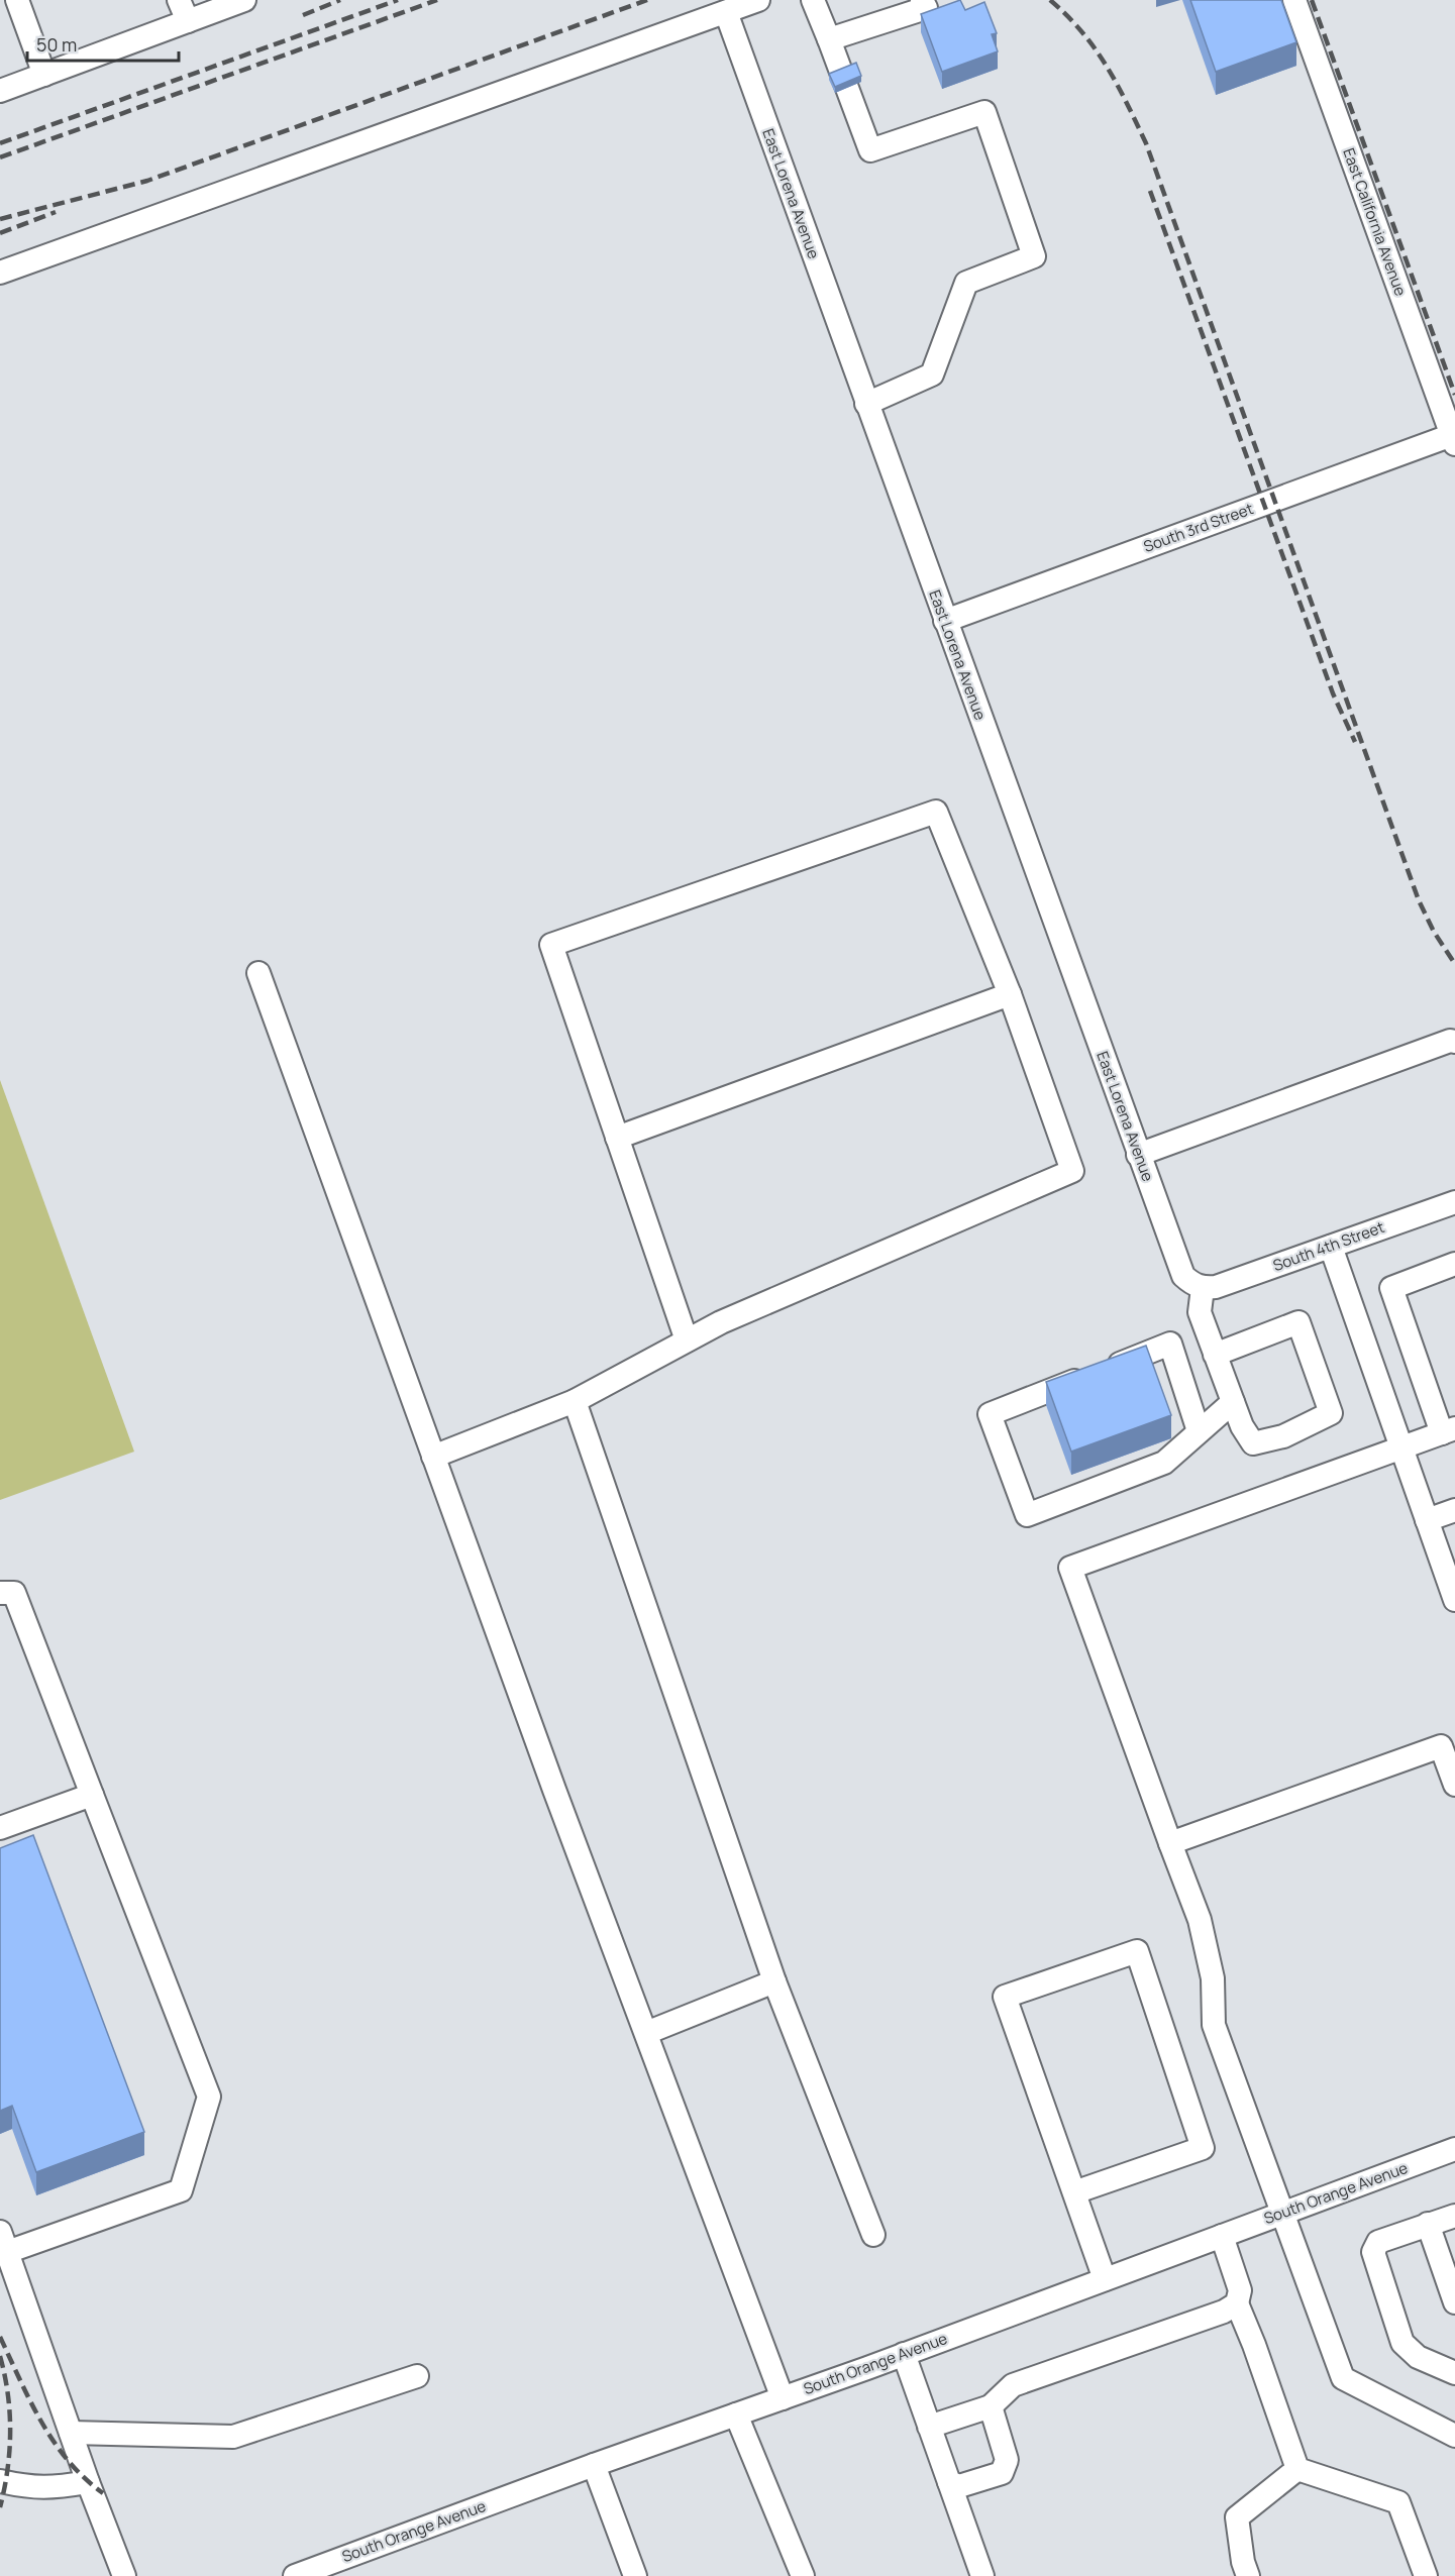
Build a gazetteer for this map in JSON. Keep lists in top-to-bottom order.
{
  "streets": {
    "street": [
      "East Lorena Avenue",
      "East California Avenue",
      "South 3rd Street",
      "South 4th Street",
      "South Orange Avenue"
    ]
  },
  "crossings": [
    ["East Lorena Avenue", "South 3rd Street"],
    ["East Lorena Avenue", "South 4th Street"],
    ["East California Avenue", "South 3rd Street"]
  ],
  "scale_bar": "50 m"
}
